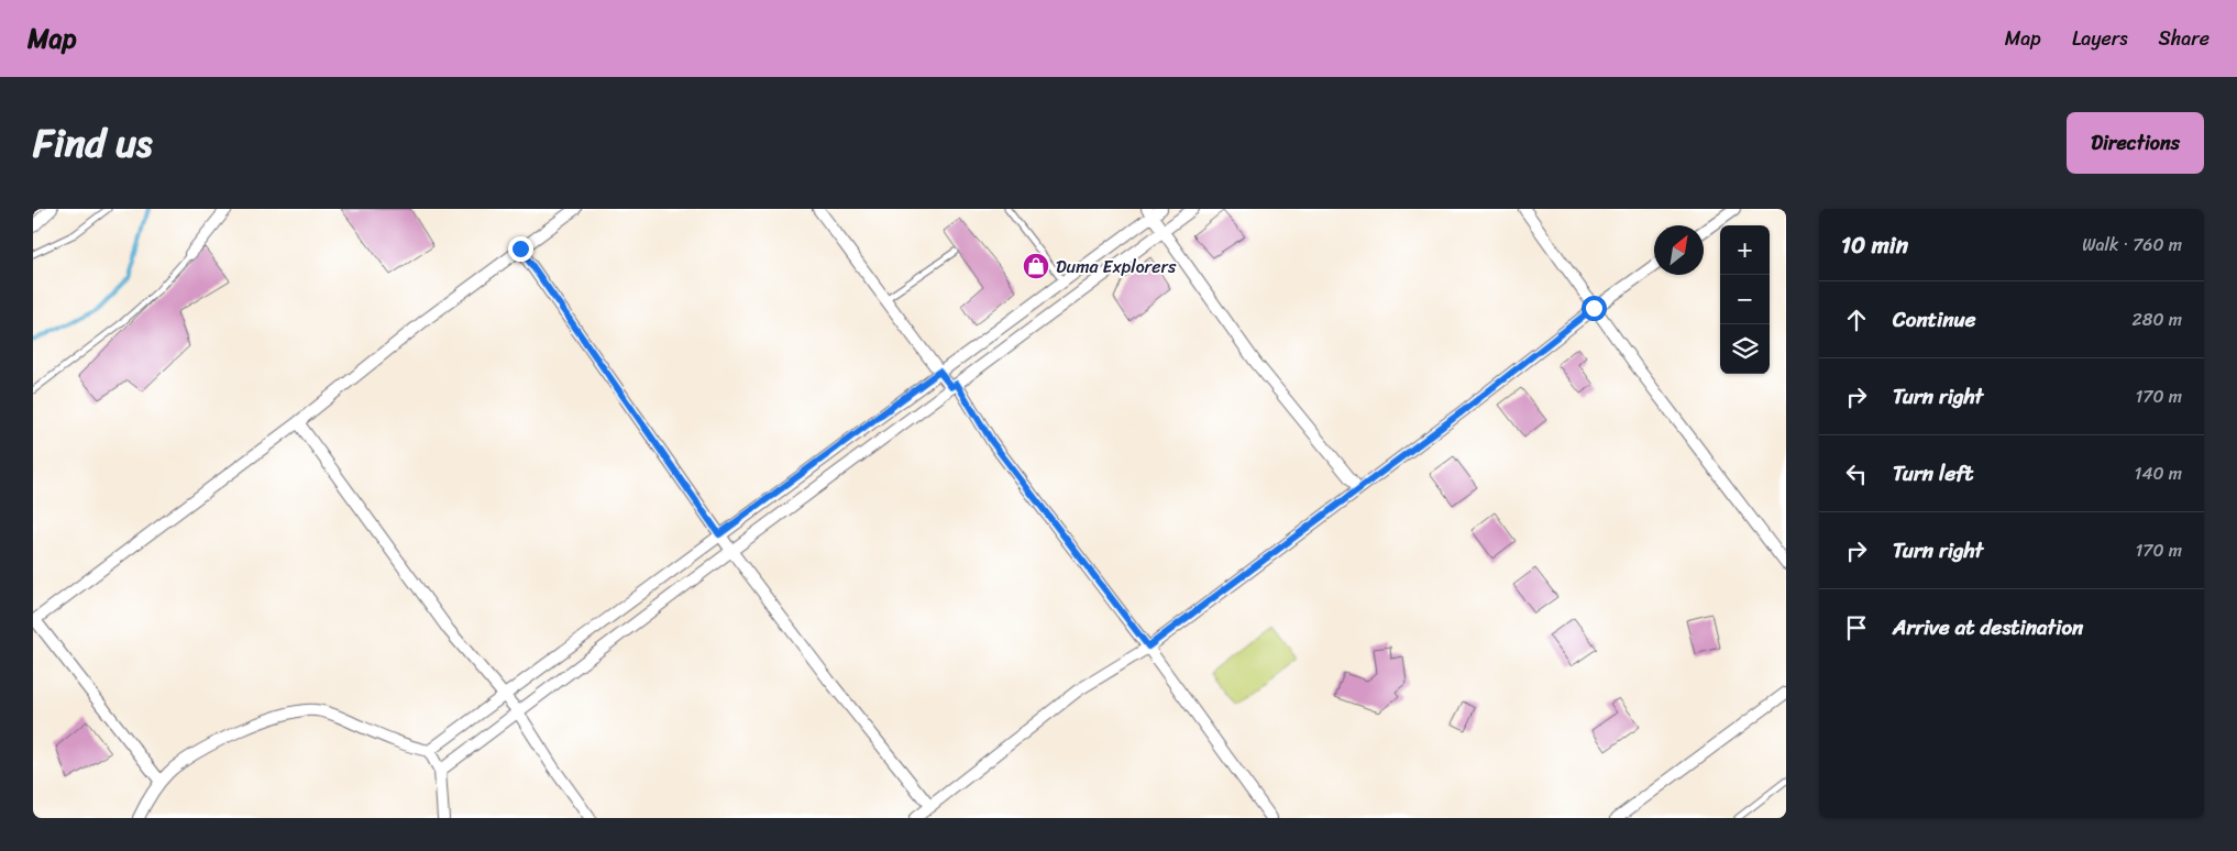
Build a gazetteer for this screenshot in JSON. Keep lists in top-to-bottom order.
{
  "places": {
    "shop": ["Duma Explorers"]
  },
  "north": "top right",
  "page": {
    "header": "Map",
    "nav": ["Map", "Layers", "Share"],
    "title": "Find us",
    "buttons": "Directions",
    "heading": ["10 min", "Walk · 760 m"],
    "map_buttons": ["+", "−"],
    "list": [
      ["Continue", "280 m"],
      ["Turn right", "170 m"],
      ["Turn left", "140 m"],
      ["Turn right", "170 m"],
      "Arrive at destination"
    ]
  }
}
